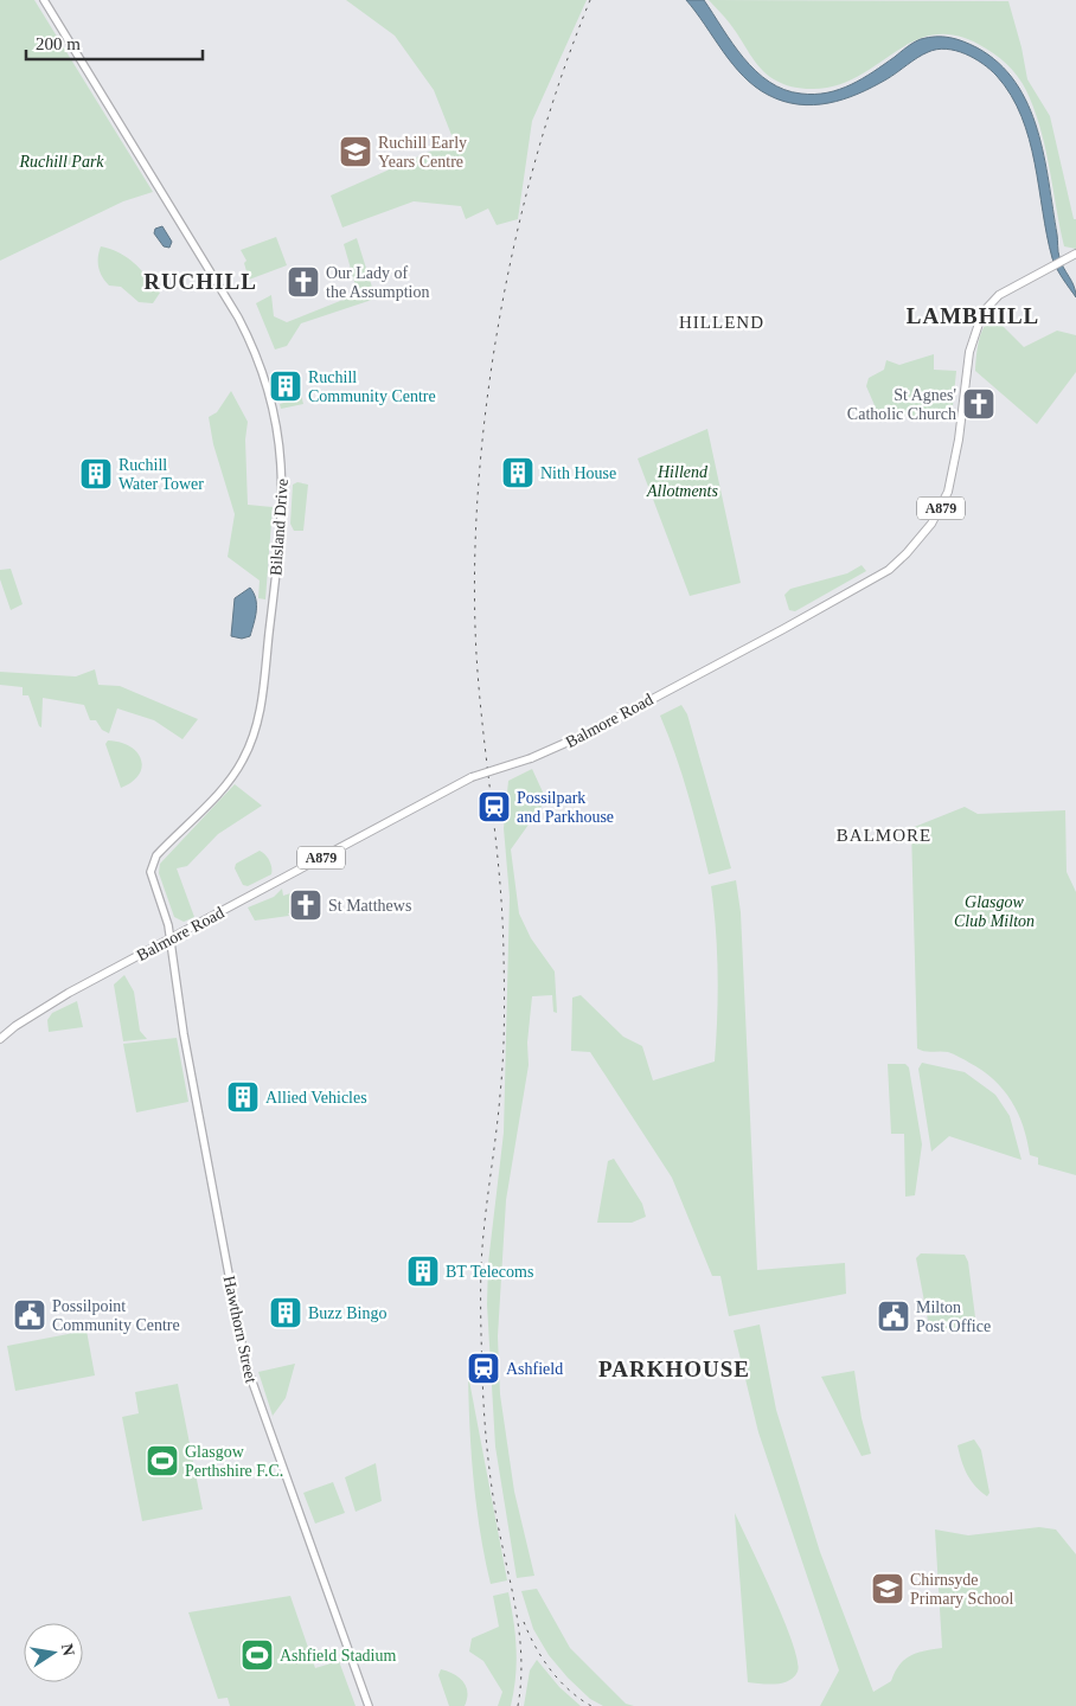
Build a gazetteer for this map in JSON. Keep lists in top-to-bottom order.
{
  "streets": {
    "main road": [
      "A879",
      "Bilsland Drive",
      "Balmore Road",
      "Hawthorn Street"
    ]
  },
  "crossings": [
    ["Bilsland Drive", "Hawthorn Street"],
    ["Balmore Road", "Hawthorn Street"]
  ],
  "districts": [
    "RUCHILL",
    "LAMBHILL",
    "HILLEND",
    "BALMORE",
    "PARKHOUSE"
  ],
  "parks": ["Ruchill Park", "Hillend Allotments", "Glasgow Club Milton"],
  "places": {
    "school or university": ["Ruchill Early Years Centre", "Chirnsyde Primary School"],
    "church": ["Our Lady of the Assumption", "St Agnes' Catholic Church", "St Matthews"],
    "building": [
      "Ruchill Community Centre",
      "Nith House",
      "Ruchill Water Tower",
      "Allied Vehicles",
      "BT Telecoms",
      "Buzz Bingo"
    ],
    "station": ["Possilpark and Parkhouse", "Ashfield"],
    "public building": ["Possilpoint Community Centre", "Milton Post Office"],
    "sports": ["Glasgow Perthshire F.C.", "Ashfield Stadium"]
  },
  "scale_bar": "200 m",
  "north": "right"
}
